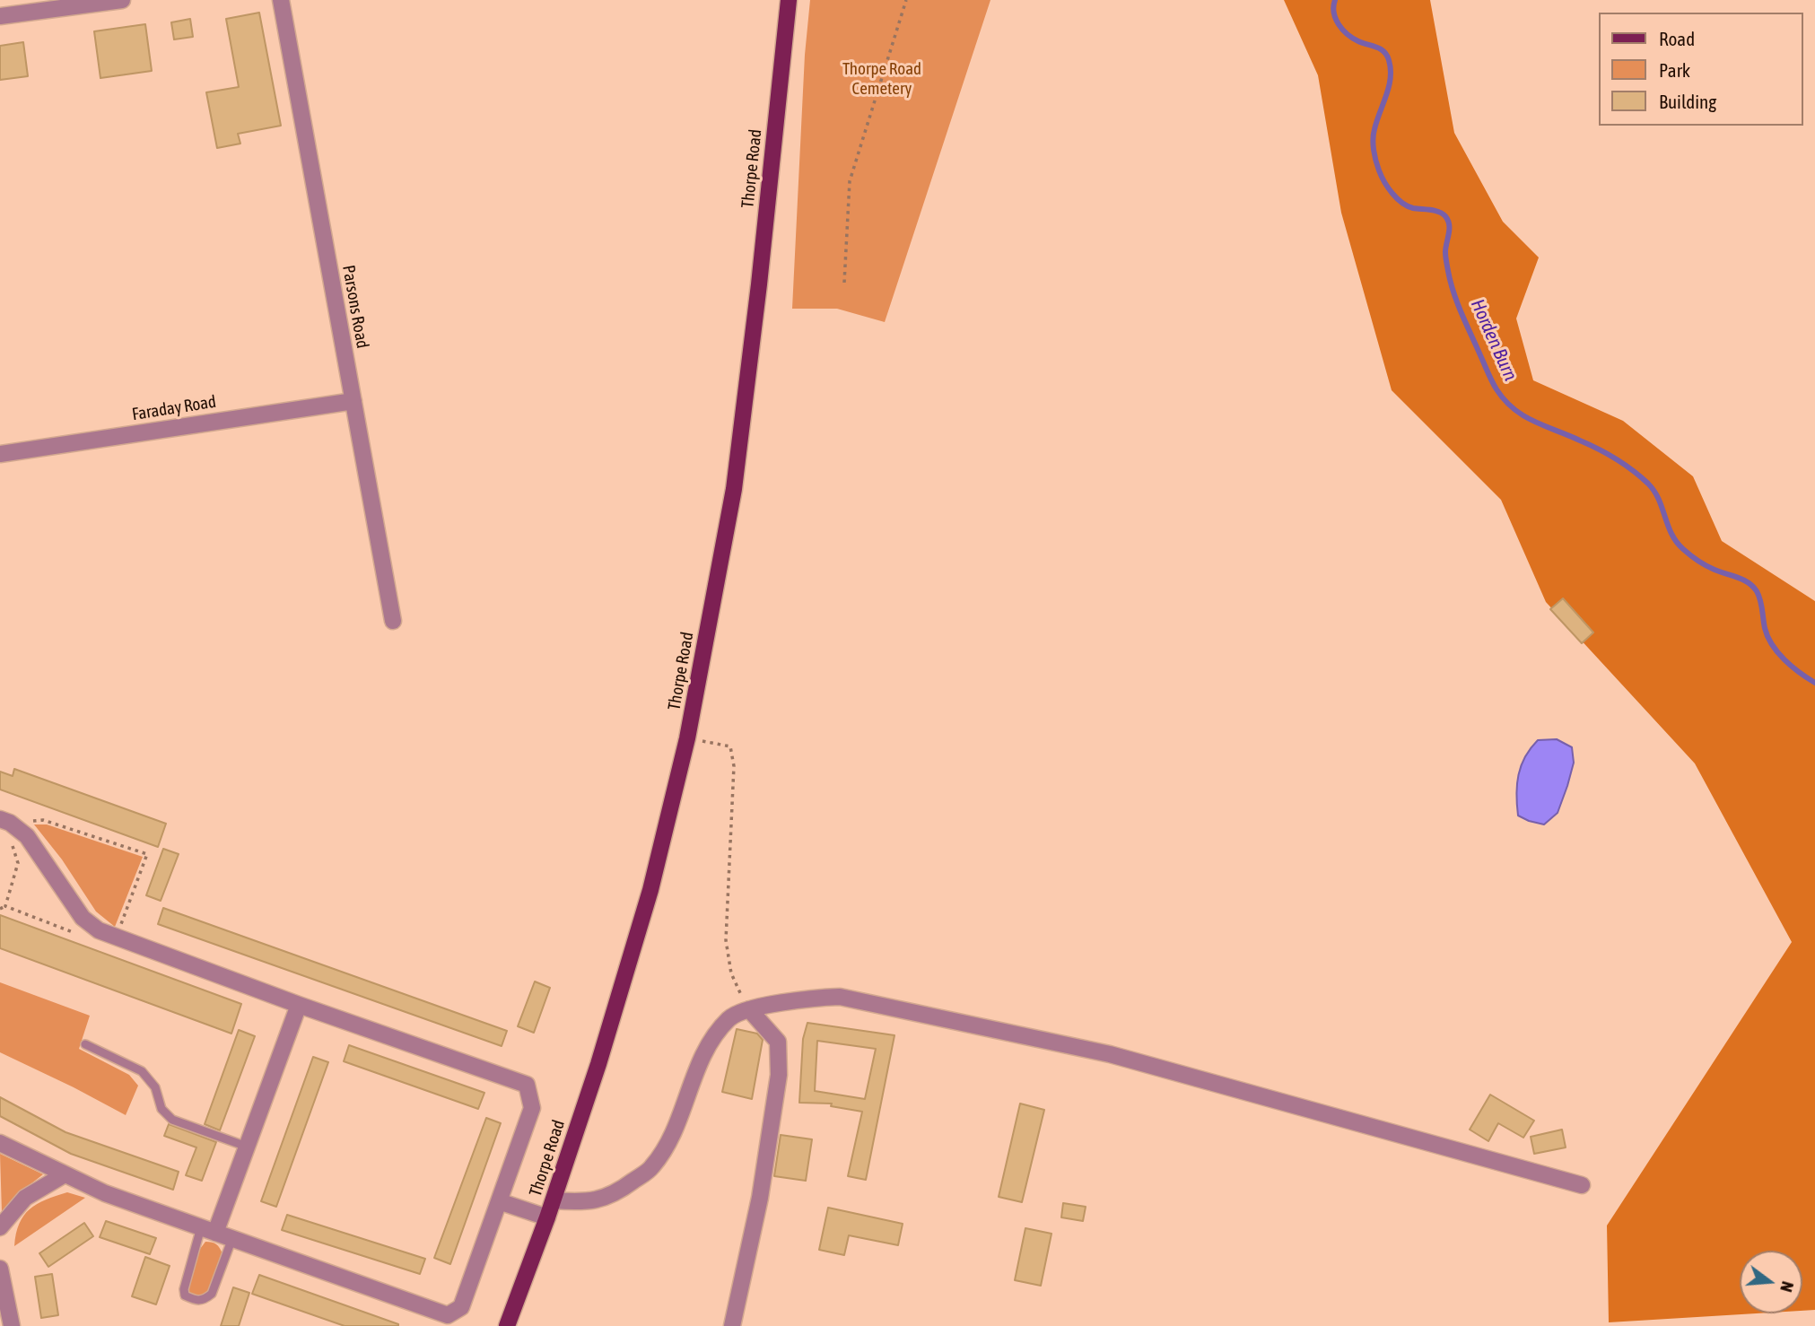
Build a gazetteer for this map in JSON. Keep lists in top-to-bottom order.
{
  "streets": {
    "main road": ["Thorpe Road"],
    "street": ["Parsons Road", "Faraday Road"]
  },
  "crossings": [
    ["Parsons Road", "Faraday Road"]
  ],
  "water": ["Horden Burn"],
  "parks": ["Thorpe Road Cemetery"],
  "legend": ["Road", "Park", "Building"],
  "north": "right"
}
